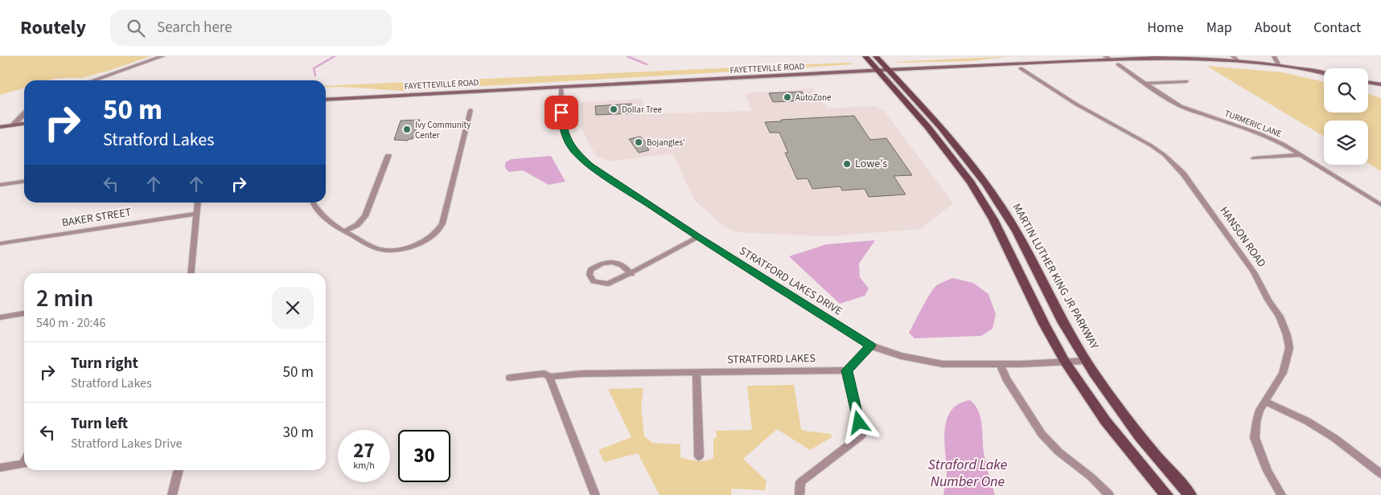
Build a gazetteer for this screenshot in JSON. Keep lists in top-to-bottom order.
{
  "streets": {
    "main road": ["FAYETTEVILLE ROAD", "MARTIN LUTHER KING JR PARKWAY"],
    "street": [
      "TURMERIC LANE",
      "BAKER STREET",
      "HANSON ROAD",
      "STRATFORD LAKES DRIVE",
      "STRATFORD LAKES"
    ]
  },
  "crossings": [
    ["FAYETTEVILLE ROAD", "TURMERIC LANE"],
    ["FAYETTEVILLE ROAD", "HANSON ROAD"],
    ["FAYETTEVILLE ROAD", "MARTIN LUTHER KING JR PARKWAY"],
    ["FAYETTEVILLE ROAD", "STRATFORD LAKES DRIVE"],
    ["MARTIN LUTHER KING JR PARKWAY", "STRATFORD LAKES DRIVE"]
  ],
  "water": ["Straford Lake Number One"],
  "places": [
    "AutoZone",
    "Dollar Tree",
    "Ivy Community Center",
    "Bojangles'",
    "Lowe's"
  ],
  "page": {
    "header": "Routely",
    "search": "Search here",
    "nav": [
      "Home",
      "Map",
      "About",
      "Contact"
    ],
    "turn": ["50 m", "Stratford Lakes"],
    "heading": ["2 min", "540 m · 20:46"],
    "list": [
      {
        "name": "Turn right",
        "note": "Stratford Lakes",
        "value": "50 m"
      },
      {
        "name": "Turn left",
        "note": "Stratford Lakes Drive",
        "value": "30 m"
      }
    ],
    "speed": "27 km/h",
    "limit": "30"
  }
}
